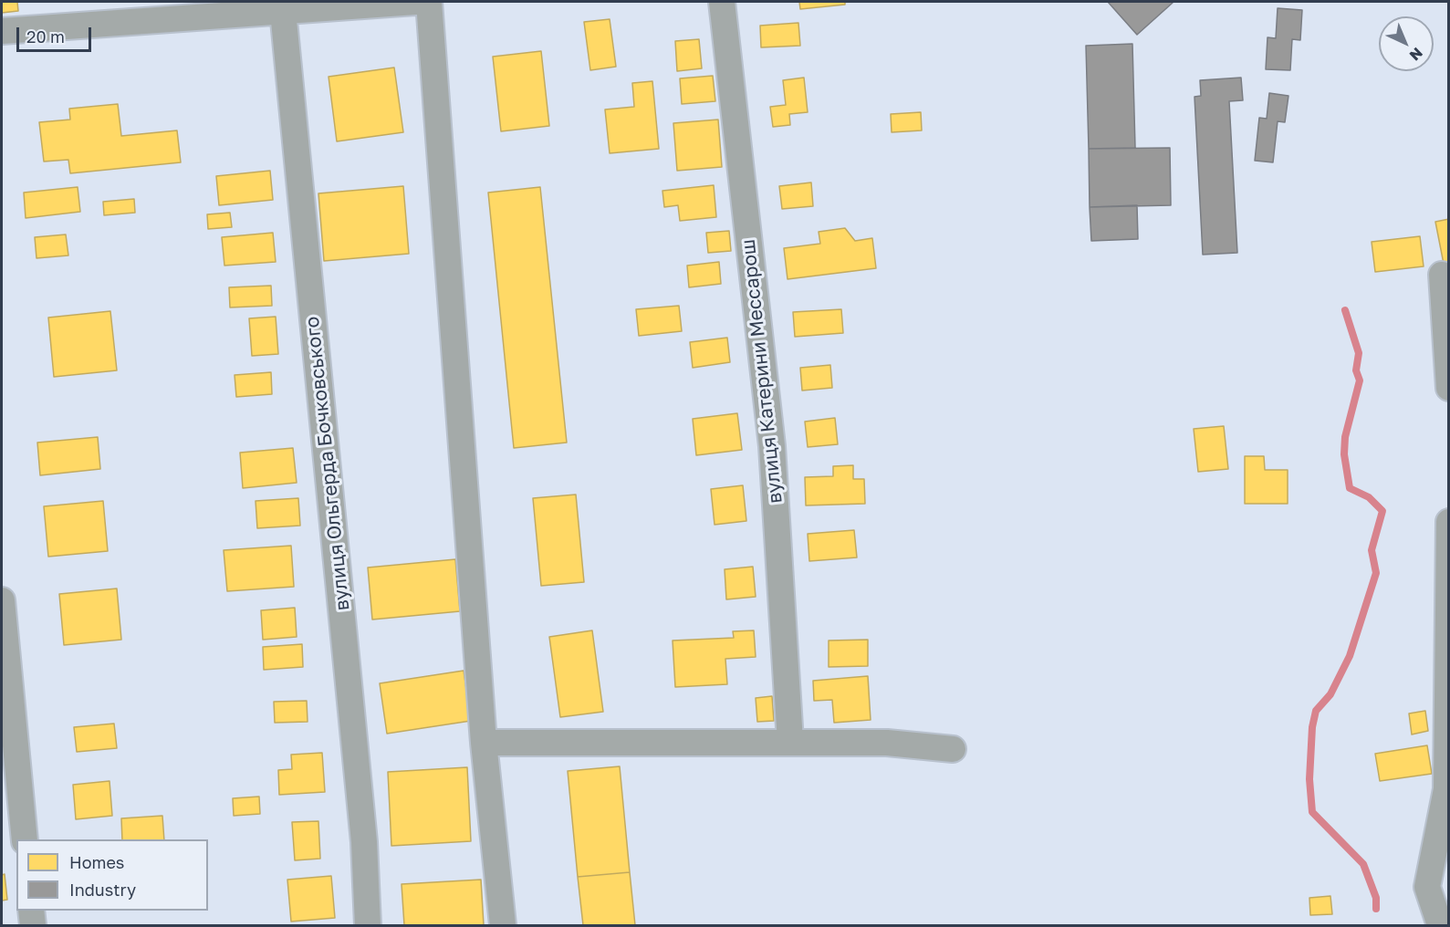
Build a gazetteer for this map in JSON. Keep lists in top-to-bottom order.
{
  "streets": {
    "street": ["вулиця Катерини Мессарош", "вулиця Ольгерда Бочковського"]
  },
  "legend": ["Homes", "Industry"],
  "scale_bar": "20 m",
  "north": "bottom right"
}
